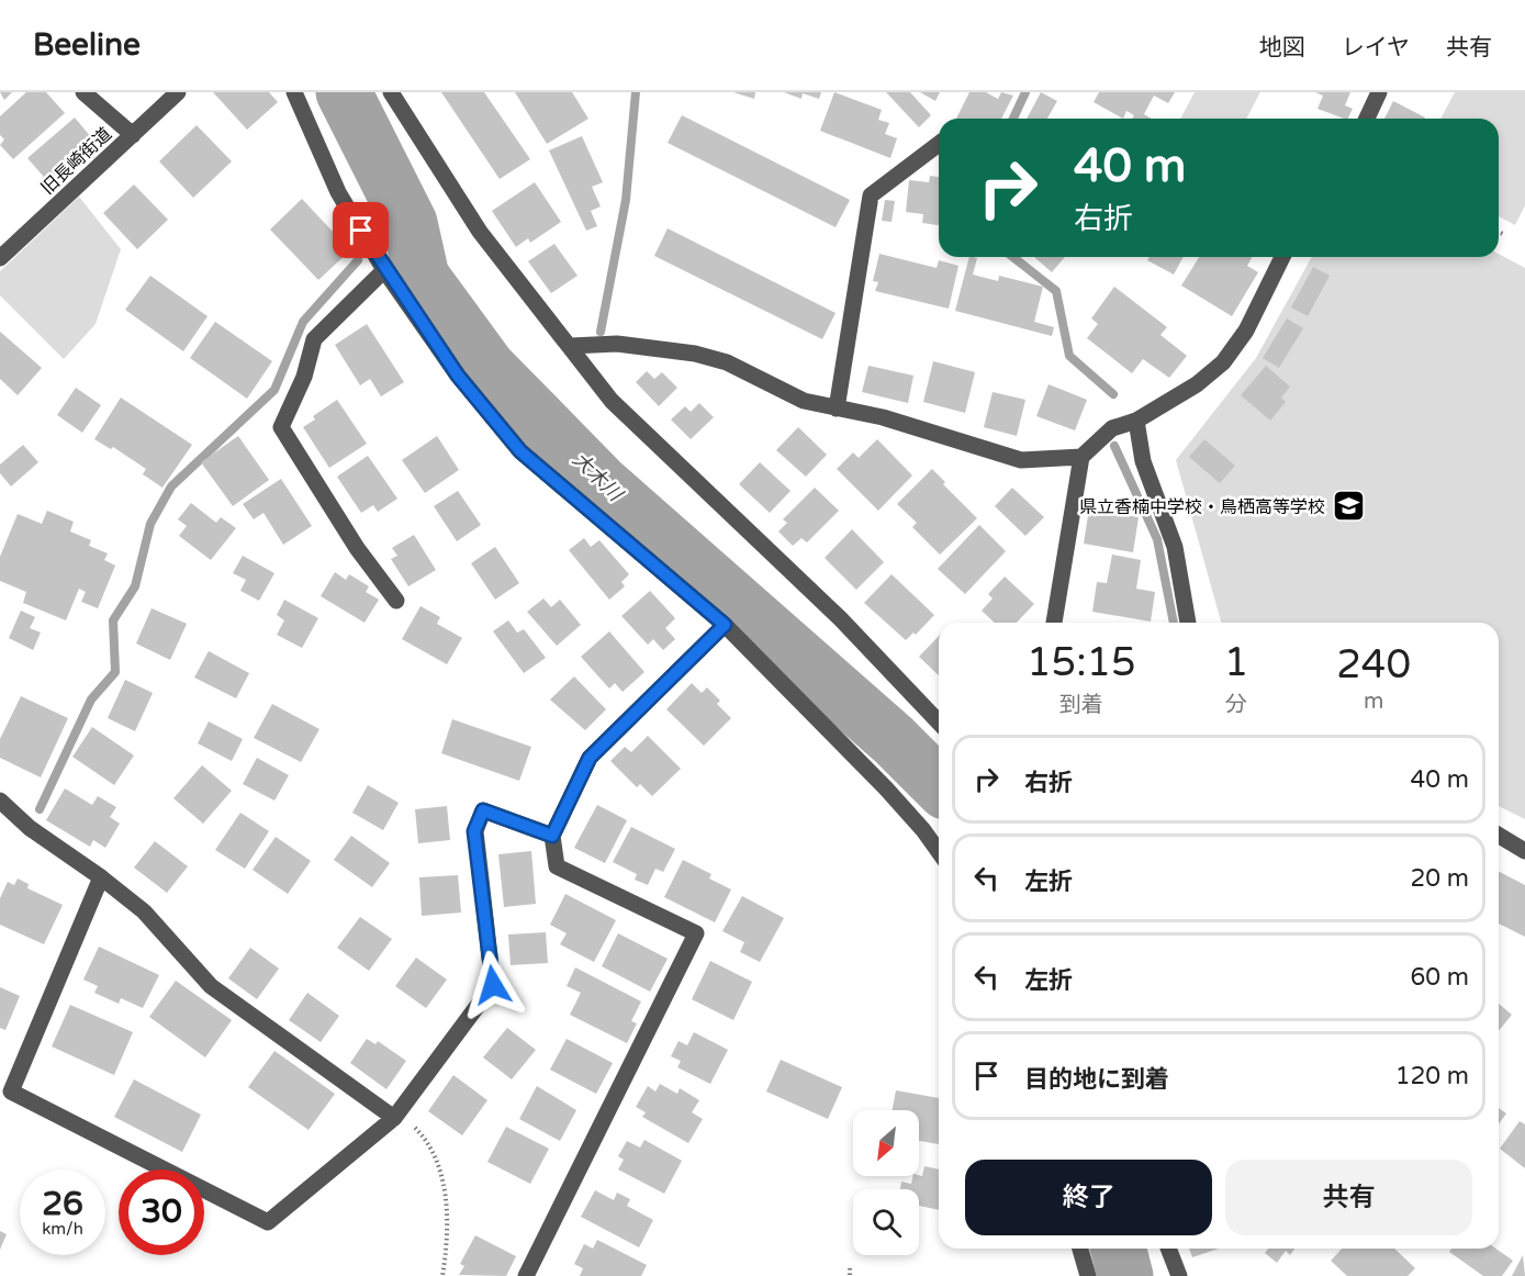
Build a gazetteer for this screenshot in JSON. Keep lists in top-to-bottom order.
{
  "streets": {
    "street": ["旧長崎街道"]
  },
  "water": ["大木川"],
  "places": {
    "school or university": ["県立香楠中学校・鳥栖高等学校"]
  },
  "north": "bottom left",
  "page": {
    "header": "Beeline",
    "nav": ["地図", "レイヤ", "共有"],
    "turn": ["40 m", "右折"],
    "eta": [
      "15:15",
      "到着",
      "1",
      "分",
      "240",
      "m"
    ],
    "list": [
      {
        "name": "右折",
        "value": "40 m"
      },
      {
        "name": "左折",
        "value": "20 m"
      },
      {
        "name": "左折",
        "value": "60 m"
      },
      {
        "name": "目的地に到着",
        "value": "120 m"
      }
    ],
    "buttons": ["終了", "共有"],
    "speed": "26 km/h",
    "limit": "30"
  }
}
